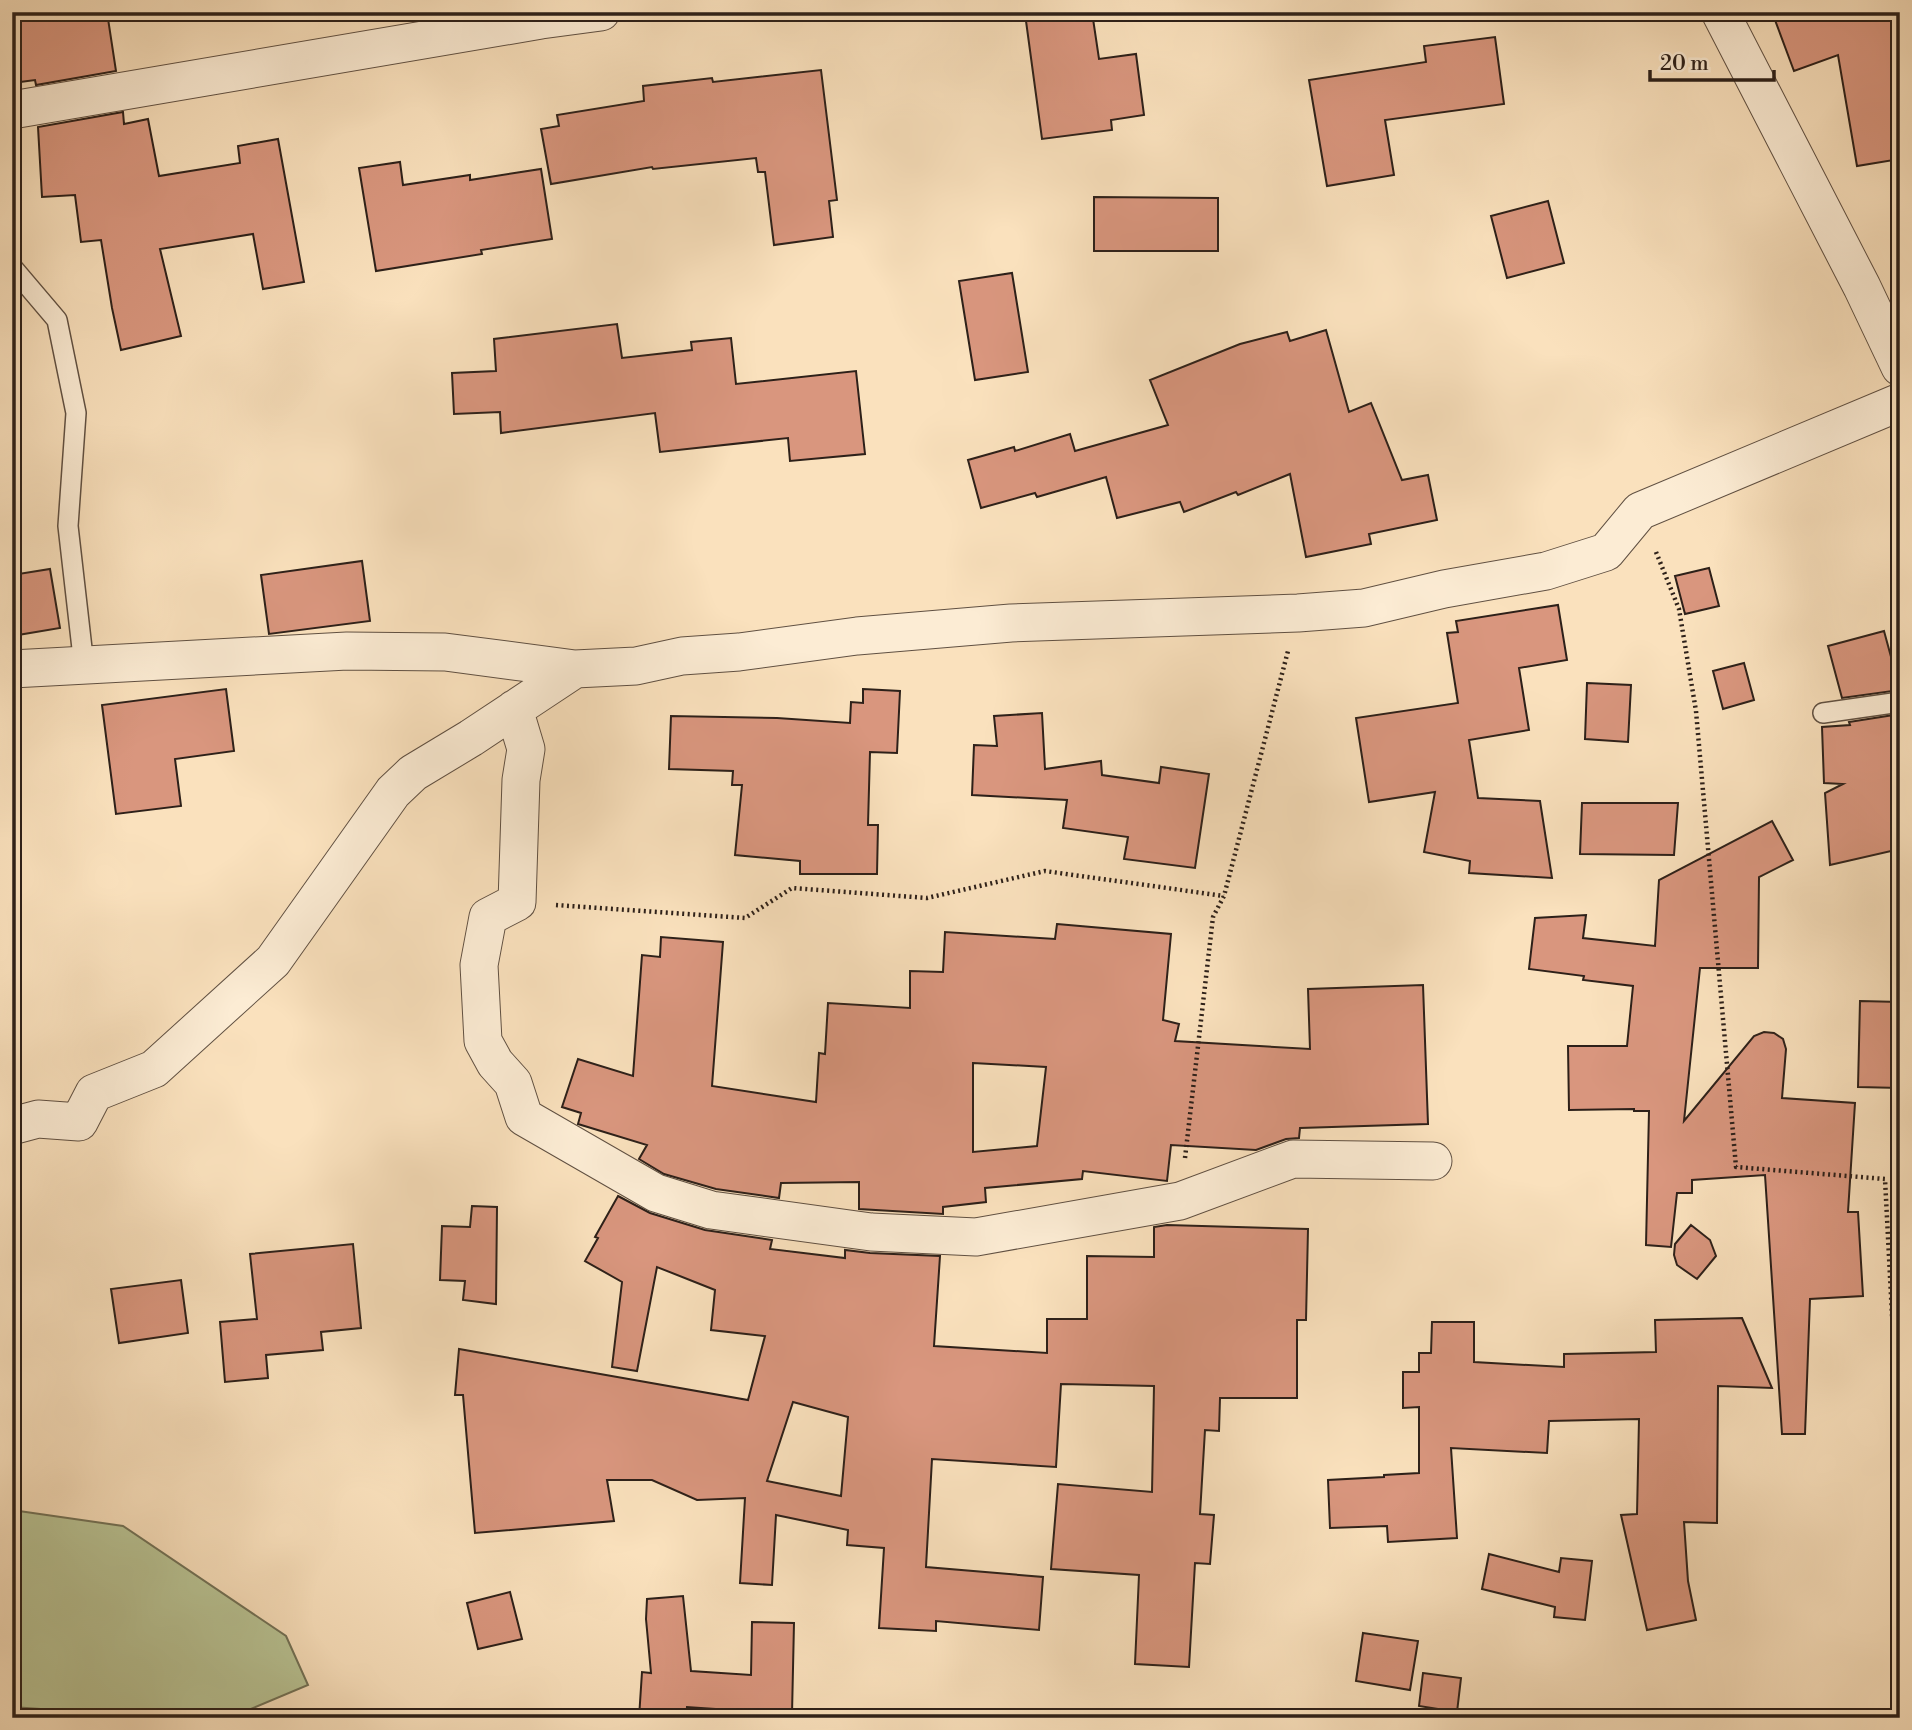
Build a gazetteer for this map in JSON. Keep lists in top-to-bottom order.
{
  "scale_bar": "20 m"
}
